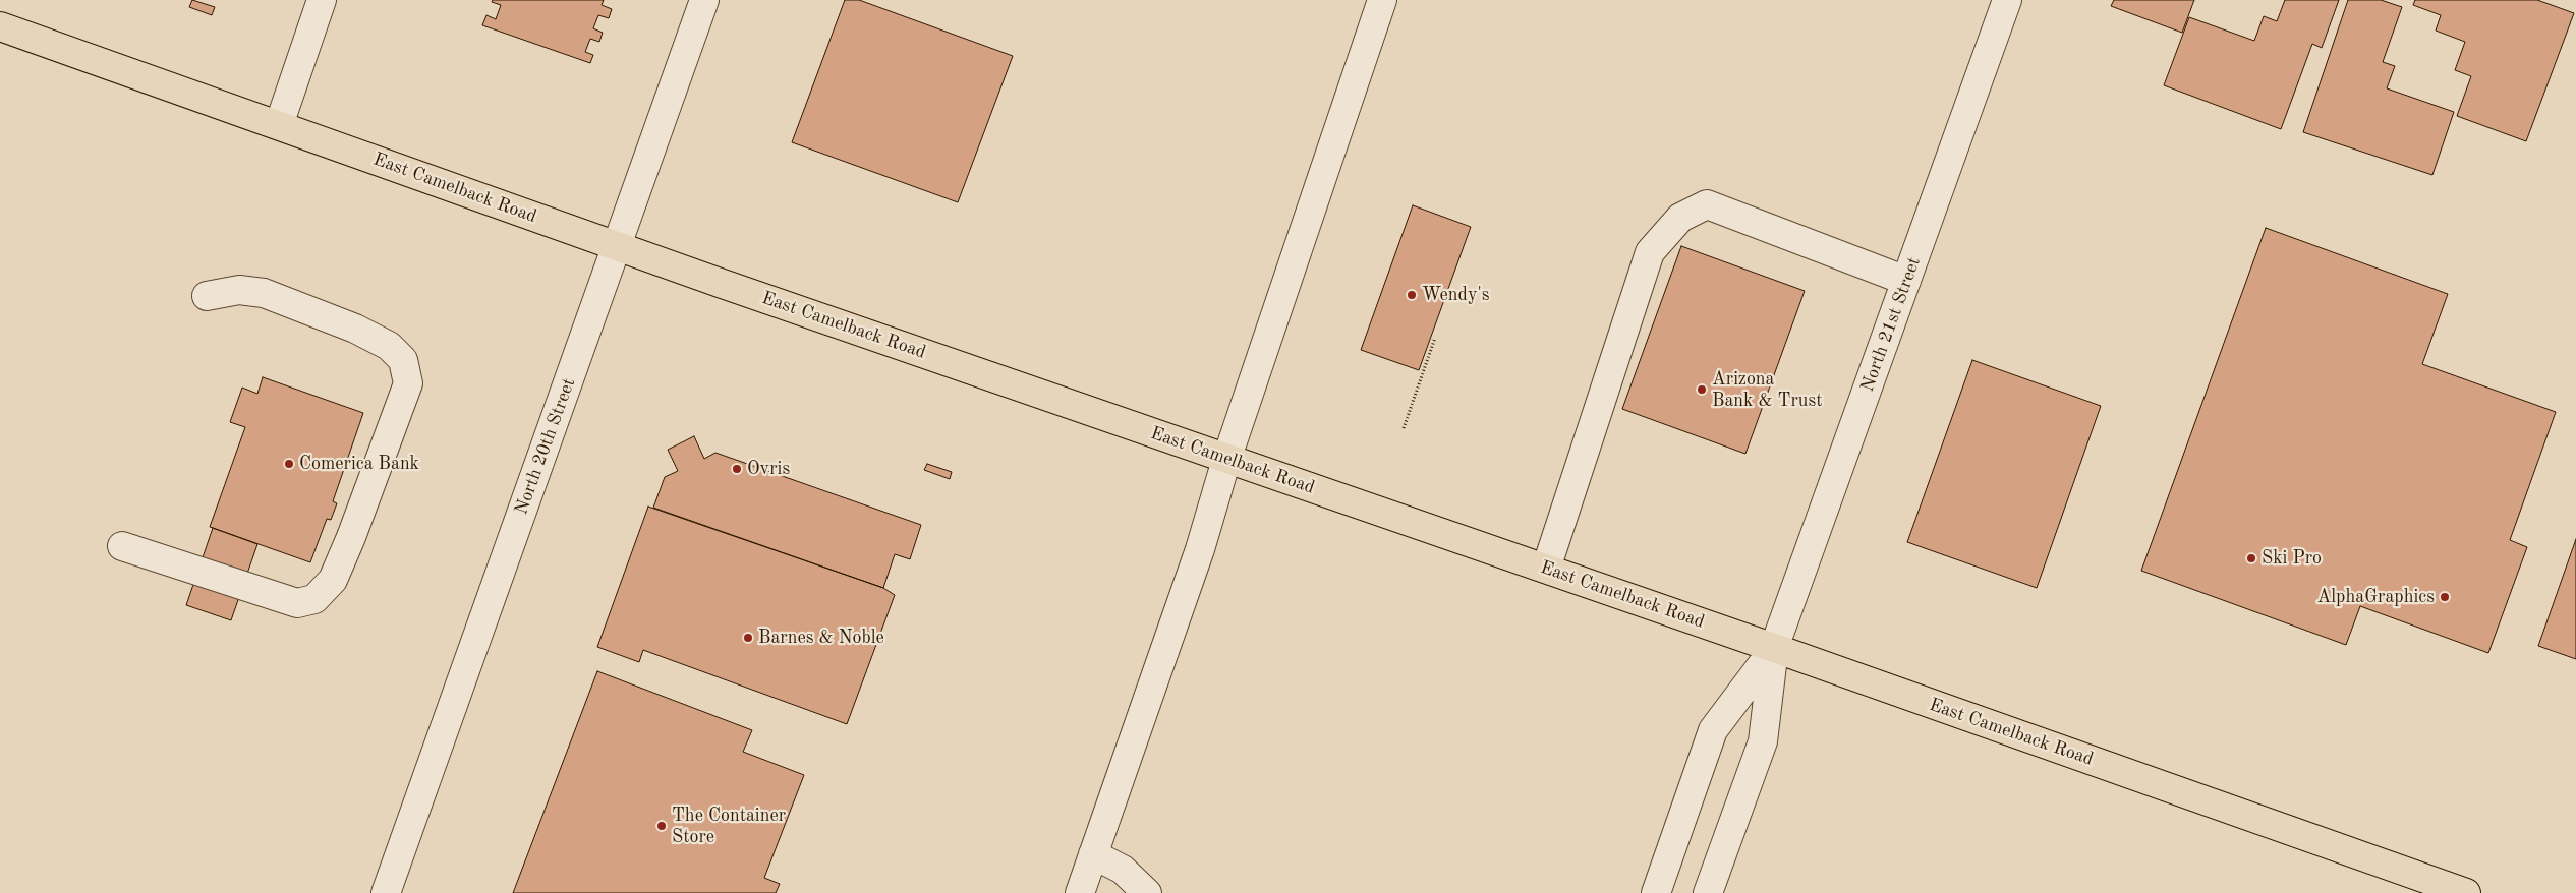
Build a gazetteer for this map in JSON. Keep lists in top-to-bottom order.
{
  "streets": {
    "main road": ["East Camelback Road"],
    "street": ["North 21st Street", "North 20th Street"]
  },
  "crossings": [
    ["East Camelback Road", "North 21st Street"],
    ["East Camelback Road", "North 20th Street"]
  ],
  "places": [
    "Wendy's",
    "Arizona Bank & Trust",
    "Comerica Bank",
    "Ovris",
    "Ski Pro",
    "AlphaGraphics",
    "Barnes & Noble",
    "The Container Store"
  ]
}
